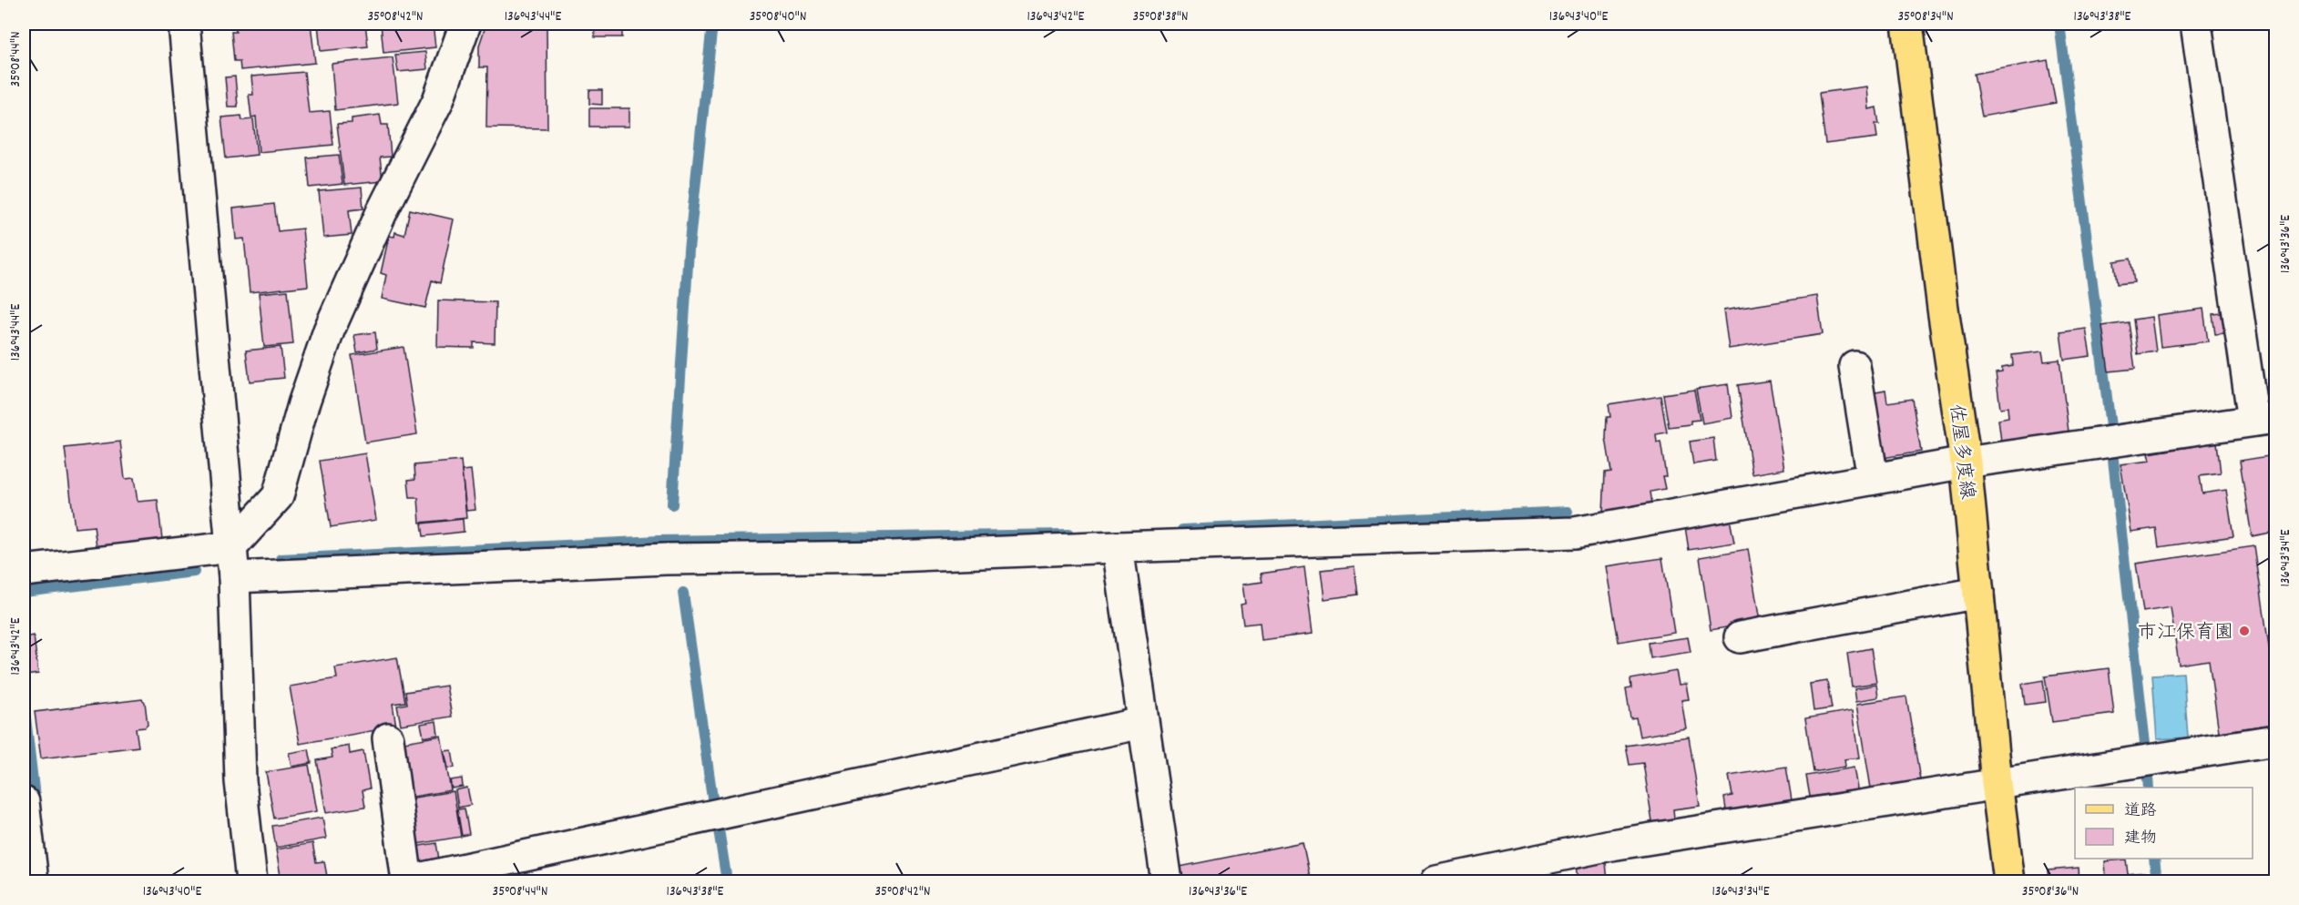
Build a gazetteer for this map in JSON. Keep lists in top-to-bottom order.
{
  "streets": {
    "main road": ["佐屋多度線"]
  },
  "places": ["市江保育園"],
  "legend": ["道路", "建物"],
  "coordinates": [
    "35°08'42\"N",
    "136°43'44\"E",
    "35°08'40\"N",
    "136°43'42\"E",
    "35°08'38\"N",
    "136°43'40\"E",
    "35°08'34\"N",
    "136°43'38\"E",
    "35°08'44\"N",
    "136°43'36\"E",
    "136°43'34\"E",
    "35°08'36\"N"
  ]
}
